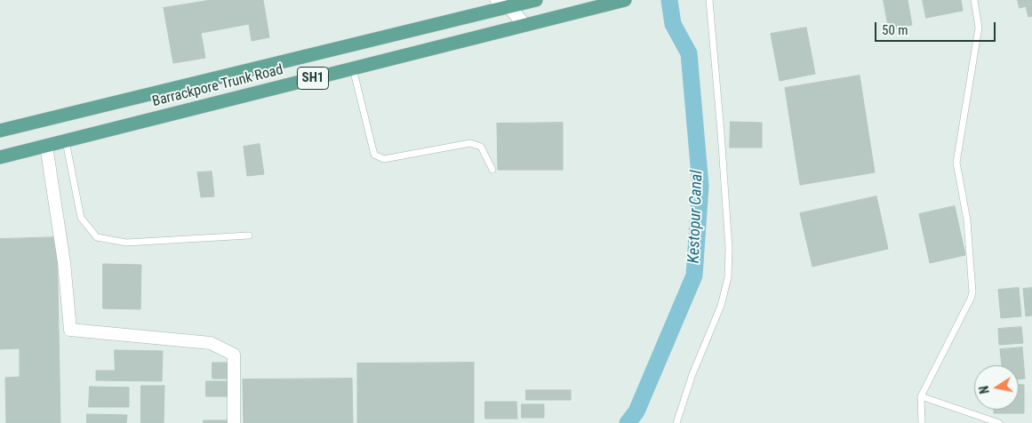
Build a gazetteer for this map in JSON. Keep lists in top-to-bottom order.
{
  "streets": {
    "main road": ["SH1", "Barrackpore Trunk Road"]
  },
  "water": ["Kestopur Canal"],
  "scale_bar": "50 m",
  "north": "left"
}
